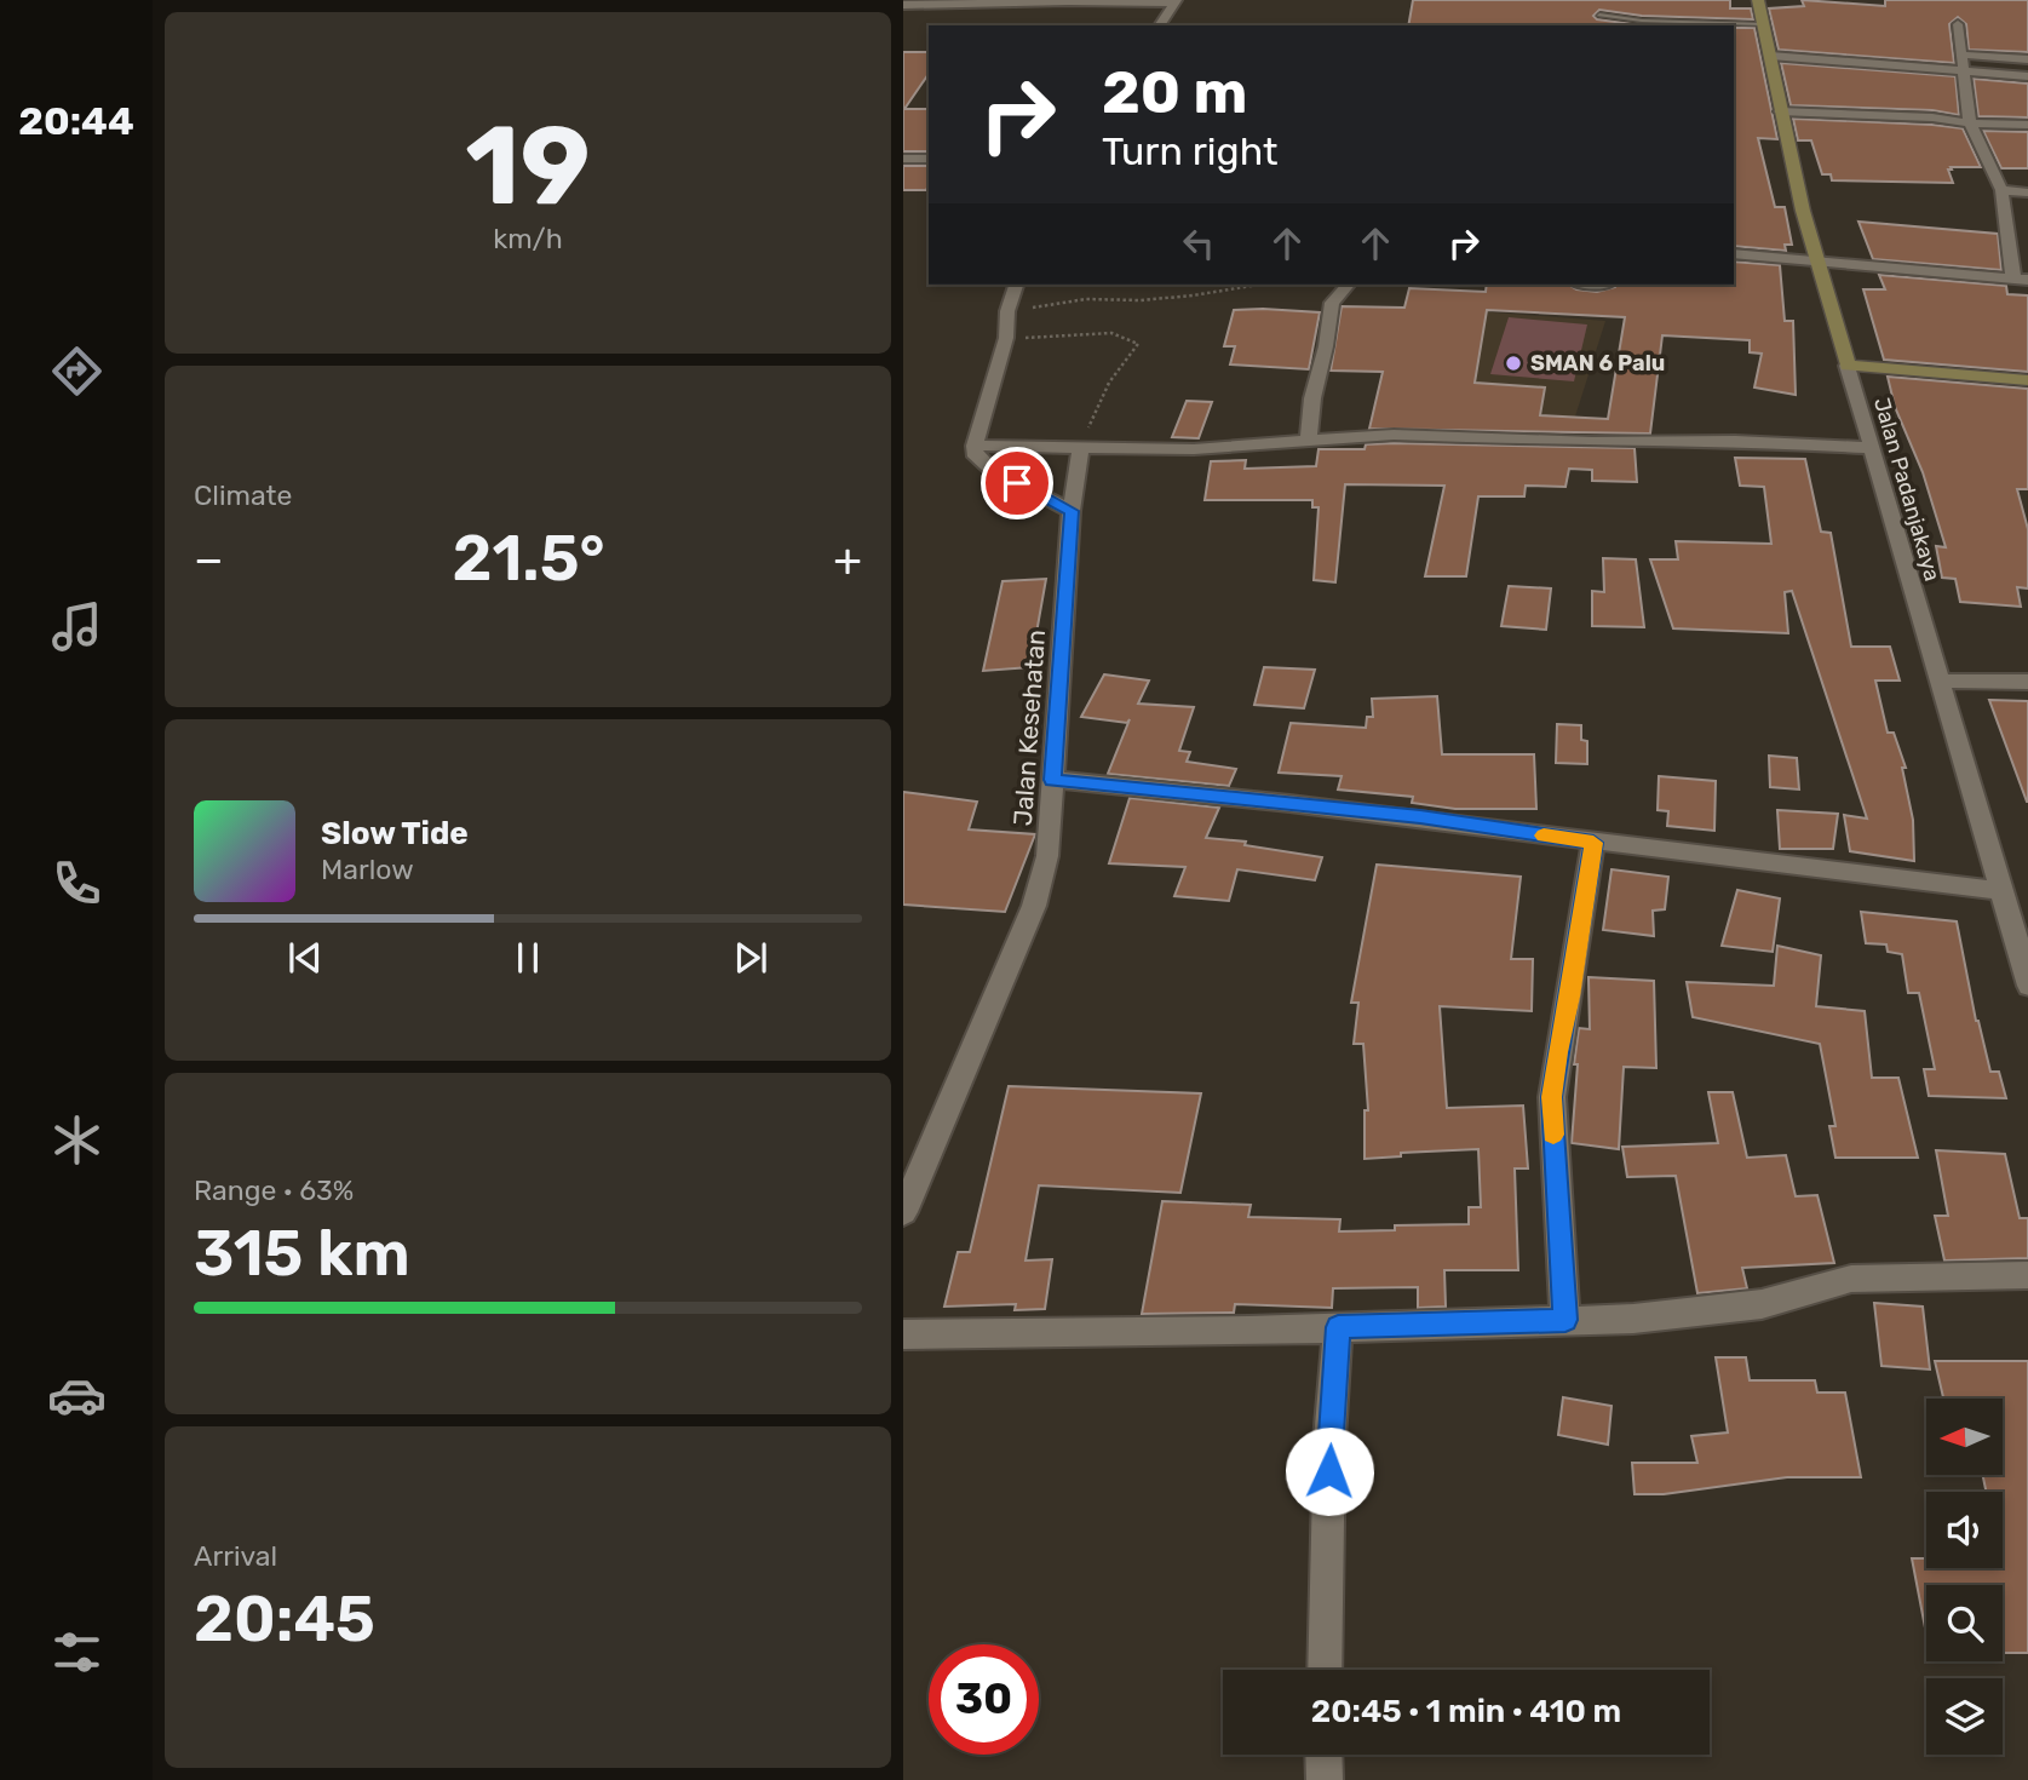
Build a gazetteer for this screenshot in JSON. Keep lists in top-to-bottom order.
{
  "streets": {
    "street": ["Jalan Padanjakaya", "Jalan Kesehatan"]
  },
  "places": ["SMAN 6 Palu"],
  "north": "left",
  "page": {
    "tabs": "20:44",
    "tile": [
      ["19", "km/h"],
      "Climate",
      ["Range · 63%", "315 km"],
      ["Arrival", "20:45"]
    ],
    "turn": ["20 m", "Turn right"],
    "heat": ["−", "21.5°", "+"],
    "song": ["Slow Tide", "Marlow"],
    "limit": "30",
    "trip": "20:45 · 1 min · 410 m"
  }
}
